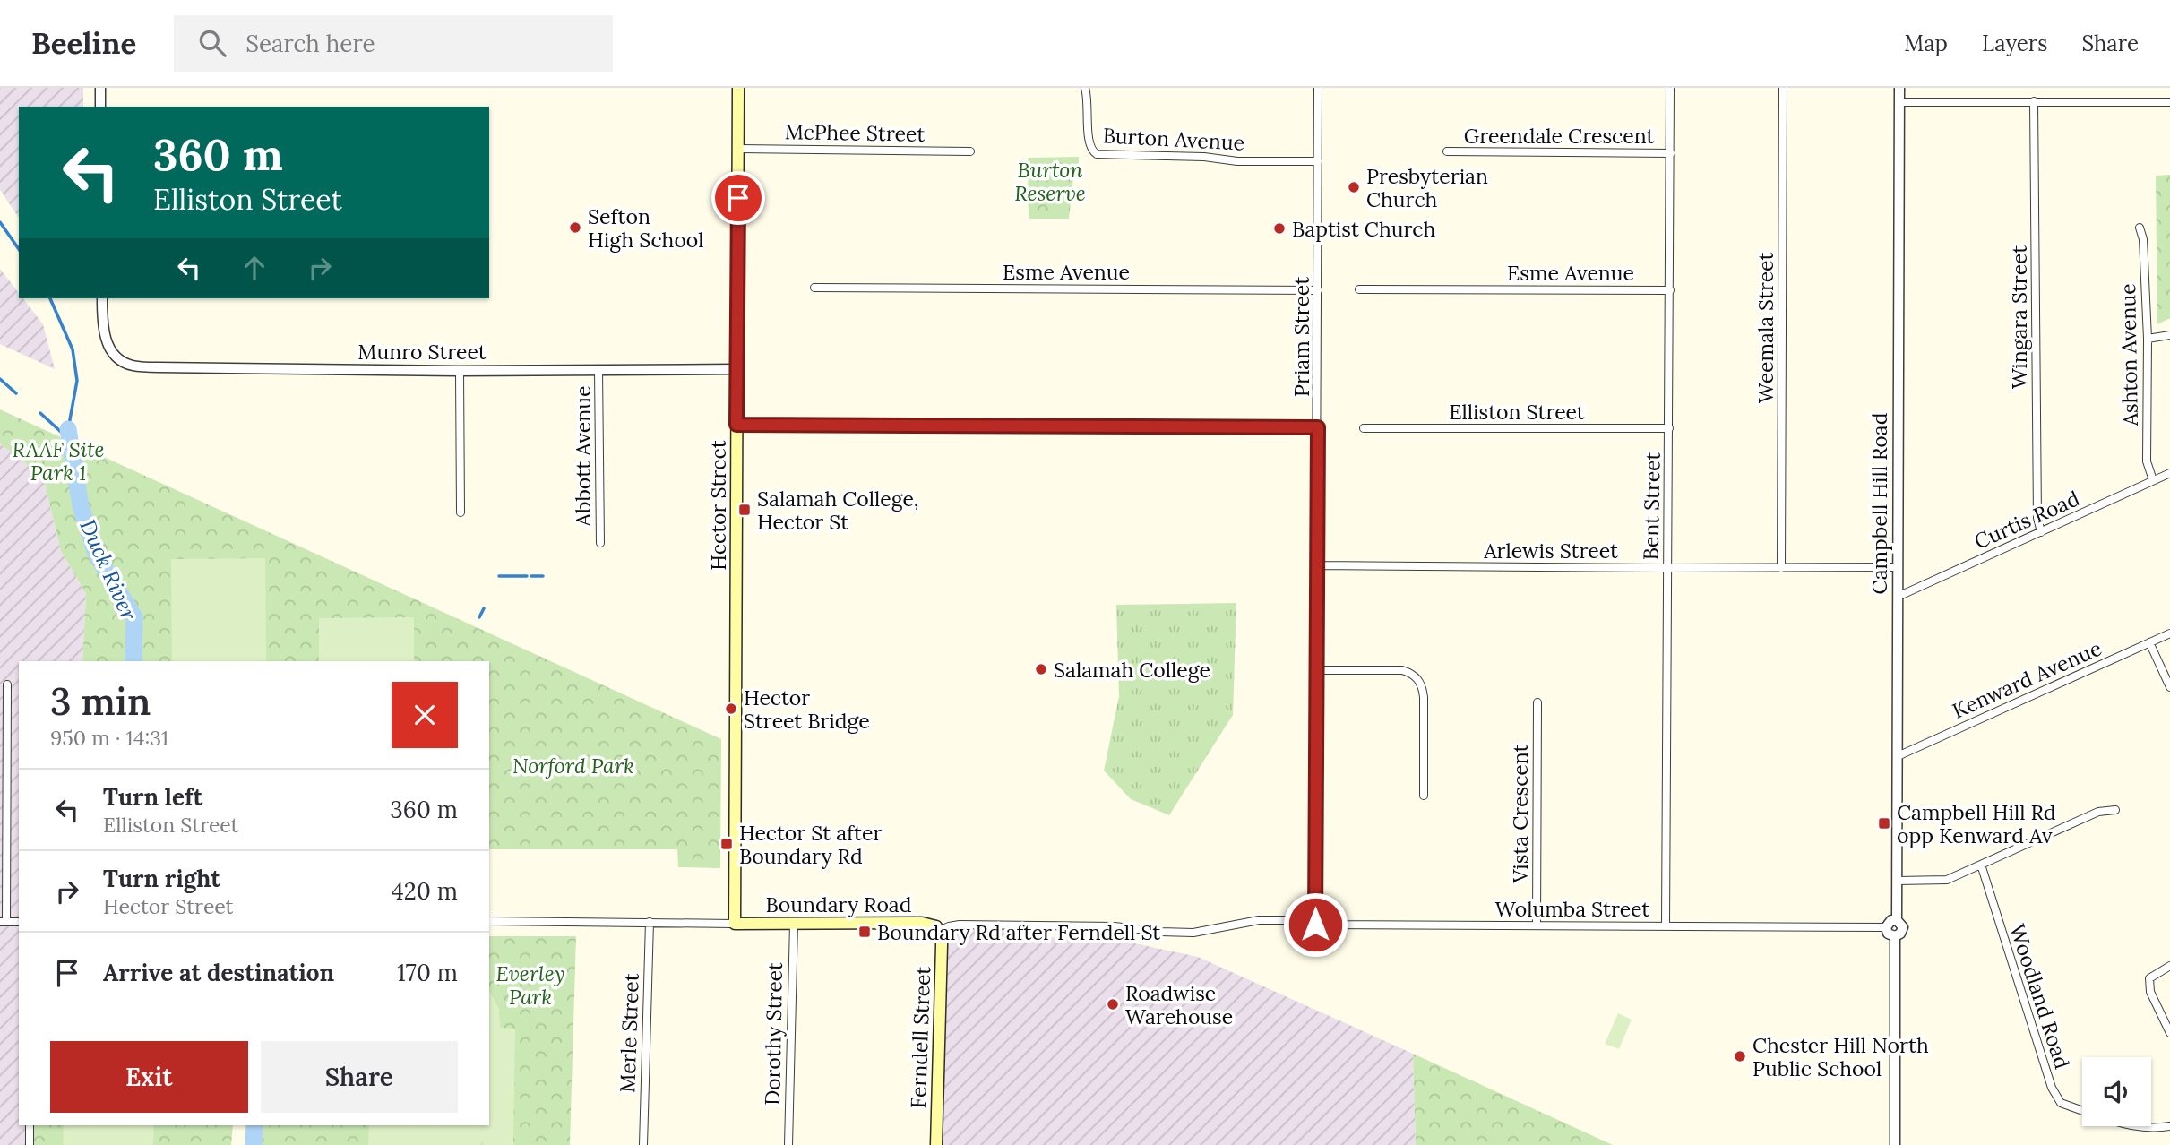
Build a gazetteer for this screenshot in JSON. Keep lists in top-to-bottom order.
{
  "streets": {
    "main road": ["Hector Street", "Boundary Road", "Ferndell Street"],
    "street": [
      "McPhee Street",
      "Greendale Crescent",
      "Burton Avenue",
      "Esme Avenue",
      "Wingara Street",
      "Weemala Street",
      "Priam Street",
      "Munro Street",
      "Ashton Avenue",
      "Elliston Street",
      "Abbott Avenue",
      "Campbell Hill Road",
      "Bent Street",
      "Curtis Road",
      "Arlewis Street",
      "Kenward Avenue",
      "Vista Crescent",
      "Wolumba Street",
      "Woodland Road",
      "Merle Street",
      "Dorothy Street"
    ]
  },
  "crossings": [
    ["McPhee Street", "Hector Street"],
    ["Greendale Crescent", "Bent Street"],
    ["Burton Avenue", "Priam Street"],
    ["Esme Avenue", "Priam Street"],
    ["Esme Avenue", "Bent Street"],
    ["Wingara Street", "Curtis Road"],
    ["Weemala Street", "Arlewis Street"],
    ["Priam Street", "Arlewis Street"],
    ["Priam Street", "Wolumba Street"],
    ["Munro Street", "Abbott Avenue"],
    ["Munro Street", "Hector Street"],
    ["Ashton Avenue", "Curtis Road"],
    ["Elliston Street", "Bent Street"],
    ["Campbell Hill Road", "Curtis Road"],
    ["Campbell Hill Road", "Arlewis Street"],
    ["Campbell Hill Road", "Kenward Avenue"],
    ["Campbell Hill Road", "Wolumba Street"],
    ["Hector Street", "Boundary Road"],
    ["Bent Street", "Arlewis Street"],
    ["Bent Street", "Wolumba Street"],
    ["Vista Crescent", "Wolumba Street"],
    ["Boundary Road", "Wolumba Street"],
    ["Boundary Road", "Merle Street"],
    ["Boundary Road", "Dorothy Street"],
    ["Boundary Road", "Ferndell Street"]
  ],
  "water": ["Duck River"],
  "parks": [
    "Burton Reserve",
    "RAAF Site Park 1",
    "Norford Park",
    "Everley Park"
  ],
  "places": {
    "other": [
      "Presbyterian Church",
      "Sefton High School",
      "Baptist Church",
      "Salamah College",
      "Hector Street Bridge",
      "Roadwise Warehouse",
      "Chester Hill North Public School"
    ],
    "transit": [
      "Salamah College, Hector St",
      "Campbell Hill Rd opp Kenward Av",
      "Hector St after Boundary Rd",
      "Boundary Rd after Ferndell St"
    ]
  },
  "page": {
    "header": "Beeline",
    "search": "Search here",
    "nav": ["Map", "Layers", "Share"],
    "turn": ["360 m", "Elliston Street"],
    "heading": ["3 min", "950 m · 14:31"],
    "list": [
      {
        "name": "Turn left",
        "note": "Elliston Street",
        "value": "360 m"
      },
      {
        "name": "Turn right",
        "note": "Hector Street",
        "value": "420 m"
      },
      {
        "name": "Arrive at destination",
        "value": "170 m"
      }
    ],
    "buttons": ["Exit", "Share"]
  }
}
